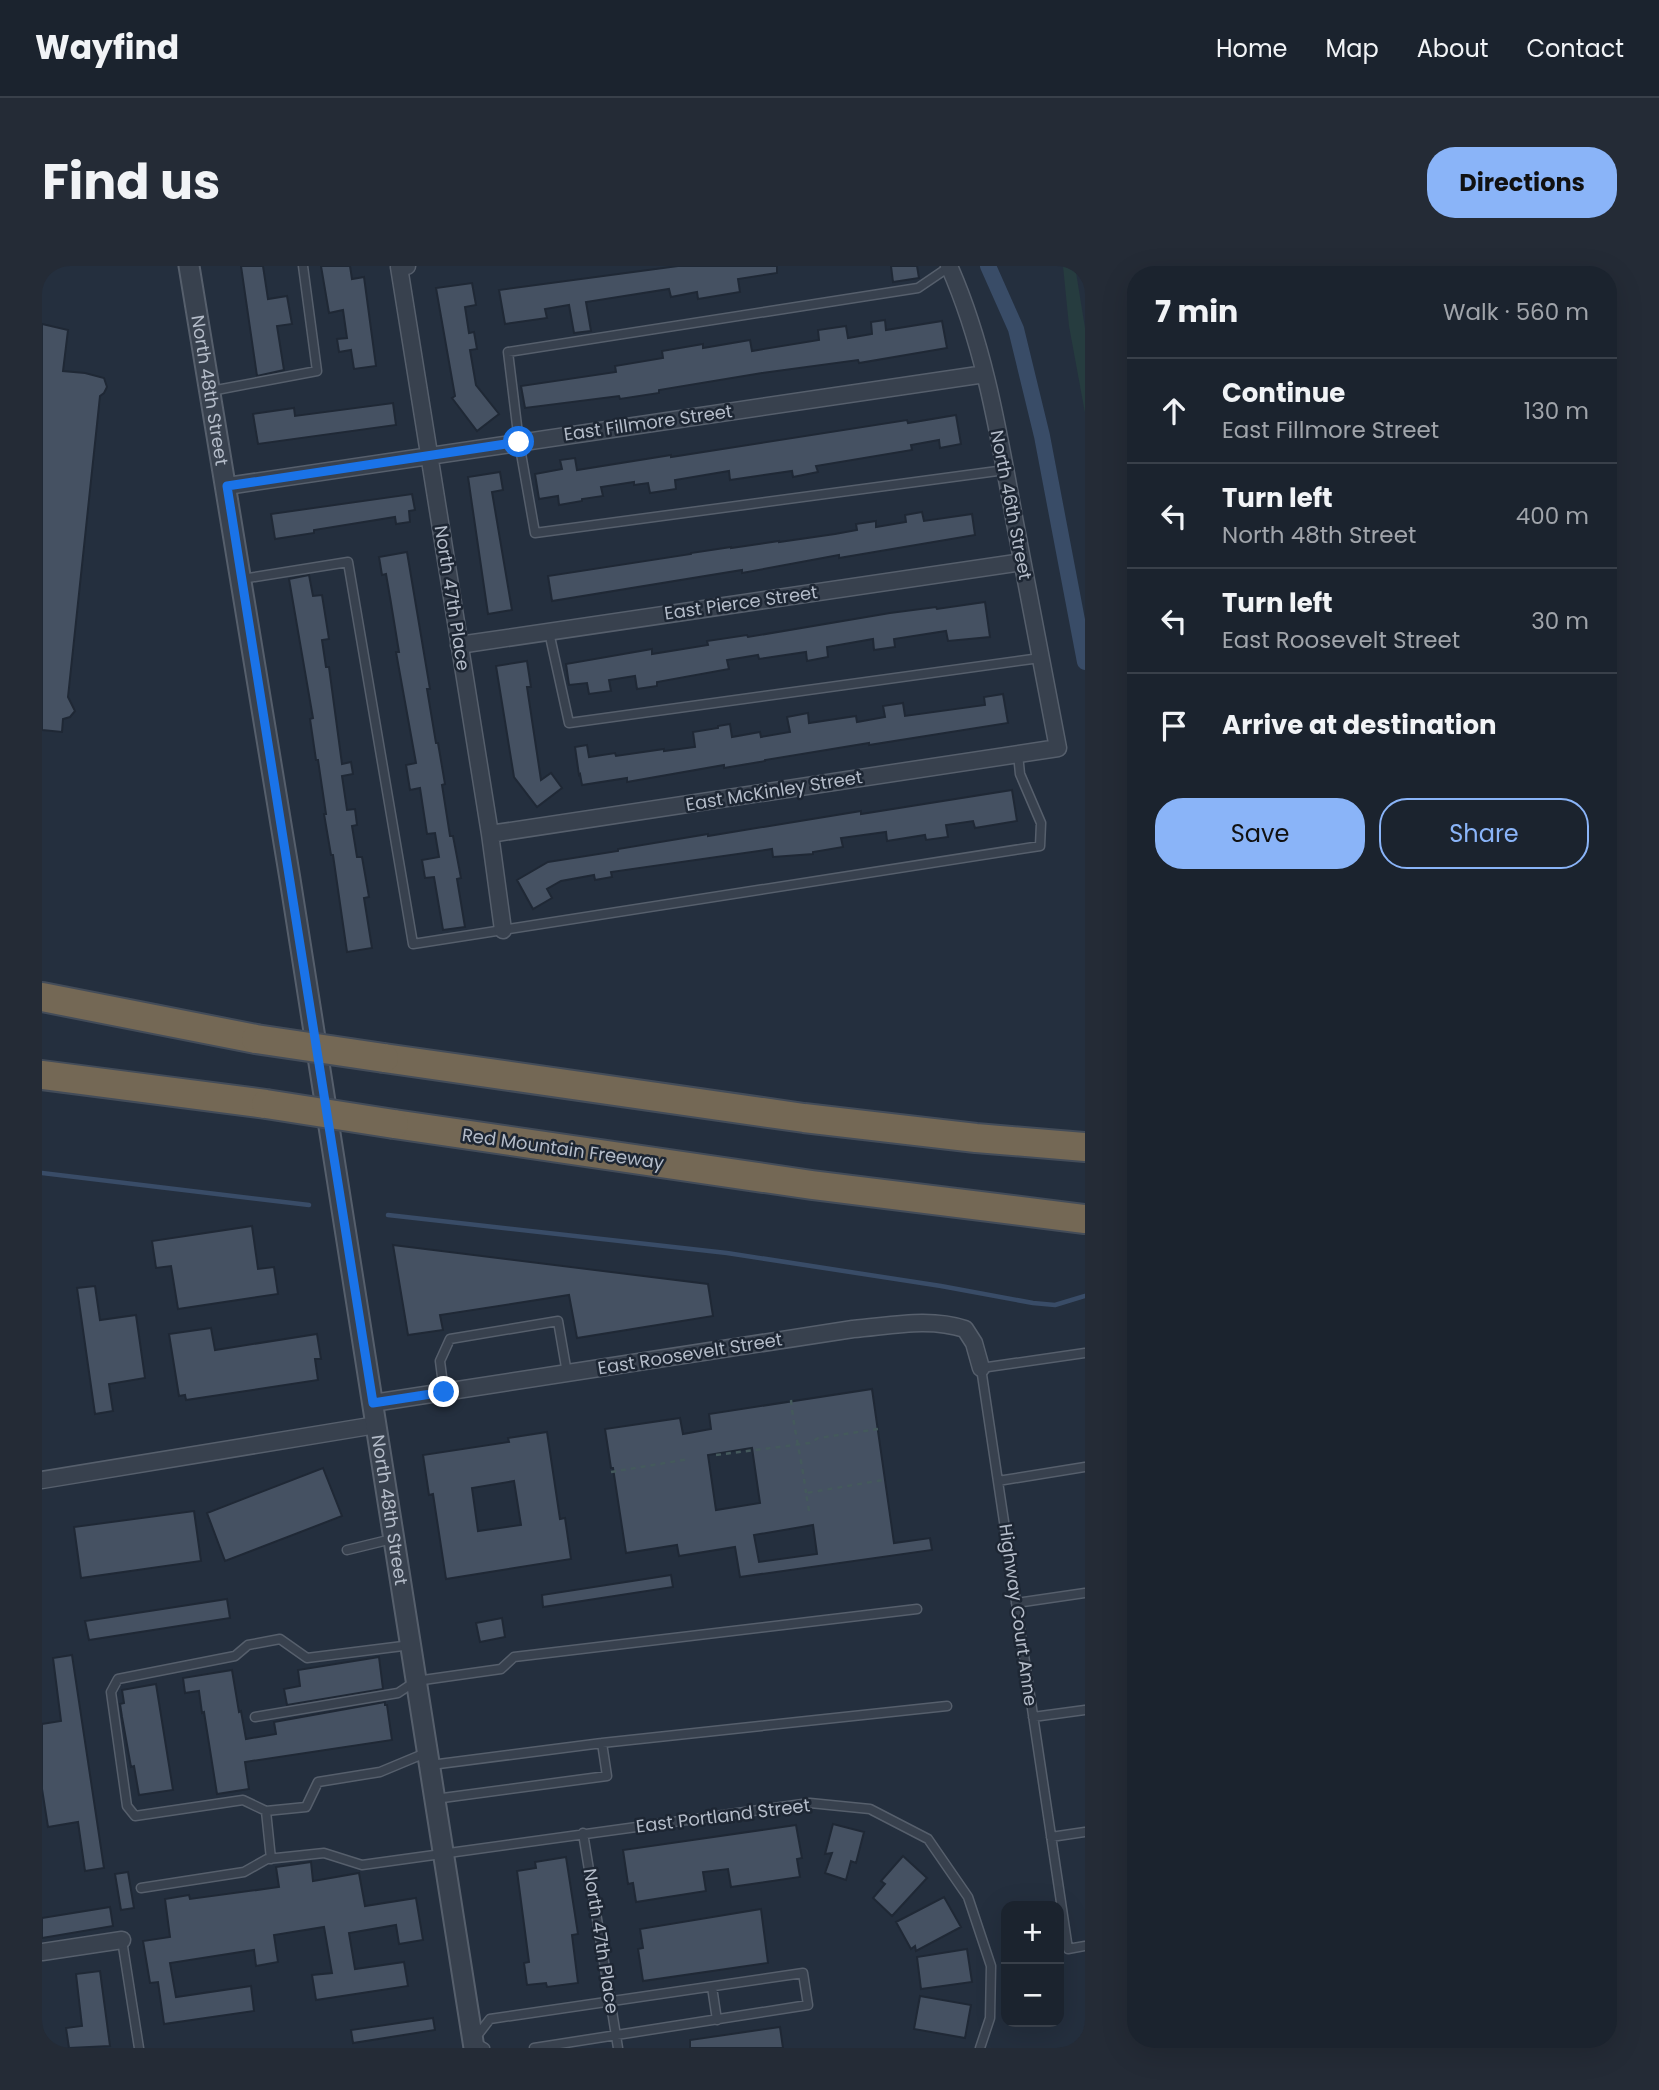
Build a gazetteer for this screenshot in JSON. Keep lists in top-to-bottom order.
{
  "streets": {
    "highway": ["Red Mountain Freeway"],
    "street": [
      "North 48th Street",
      "East Fillmore Street",
      "North 46th Street",
      "North 47th Place",
      "East Pierce Street",
      "East McKinley Street",
      "East Roosevelt Street"
    ],
    "lane": ["Highway Court Anne", "East Portland Street"]
  },
  "crossings": [
    ["North 48th Street", "East Fillmore Street"],
    ["North 48th Street", "East Roosevelt Street"],
    ["North 48th Street", "East Portland Street"],
    ["East Fillmore Street", "North 46th Street"],
    ["East Fillmore Street", "North 47th Place"],
    ["North 46th Street", "East Pierce Street"],
    ["North 46th Street", "East McKinley Street"],
    ["North 47th Place", "East Pierce Street"],
    ["North 47th Place", "East McKinley Street"],
    ["North 47th Place", "East Portland Street"],
    ["East Roosevelt Street", "Highway Court Anne"]
  ],
  "page": {
    "header": "Wayfind",
    "nav": [
      "Home",
      "Map",
      "About",
      "Contact"
    ],
    "title": "Find us",
    "buttons": [
      "Directions",
      ["Save", "Share"]
    ],
    "heading": ["7 min", "Walk · 560 m"],
    "list": [
      ["Continue", "East Fillmore Street", "130 m"],
      ["Turn left", "North 48th Street", "400 m"],
      ["Turn left", "East Roosevelt Street", "30 m"],
      "Arrive at destination"
    ],
    "map_buttons": ["+", "−"]
  }
}
